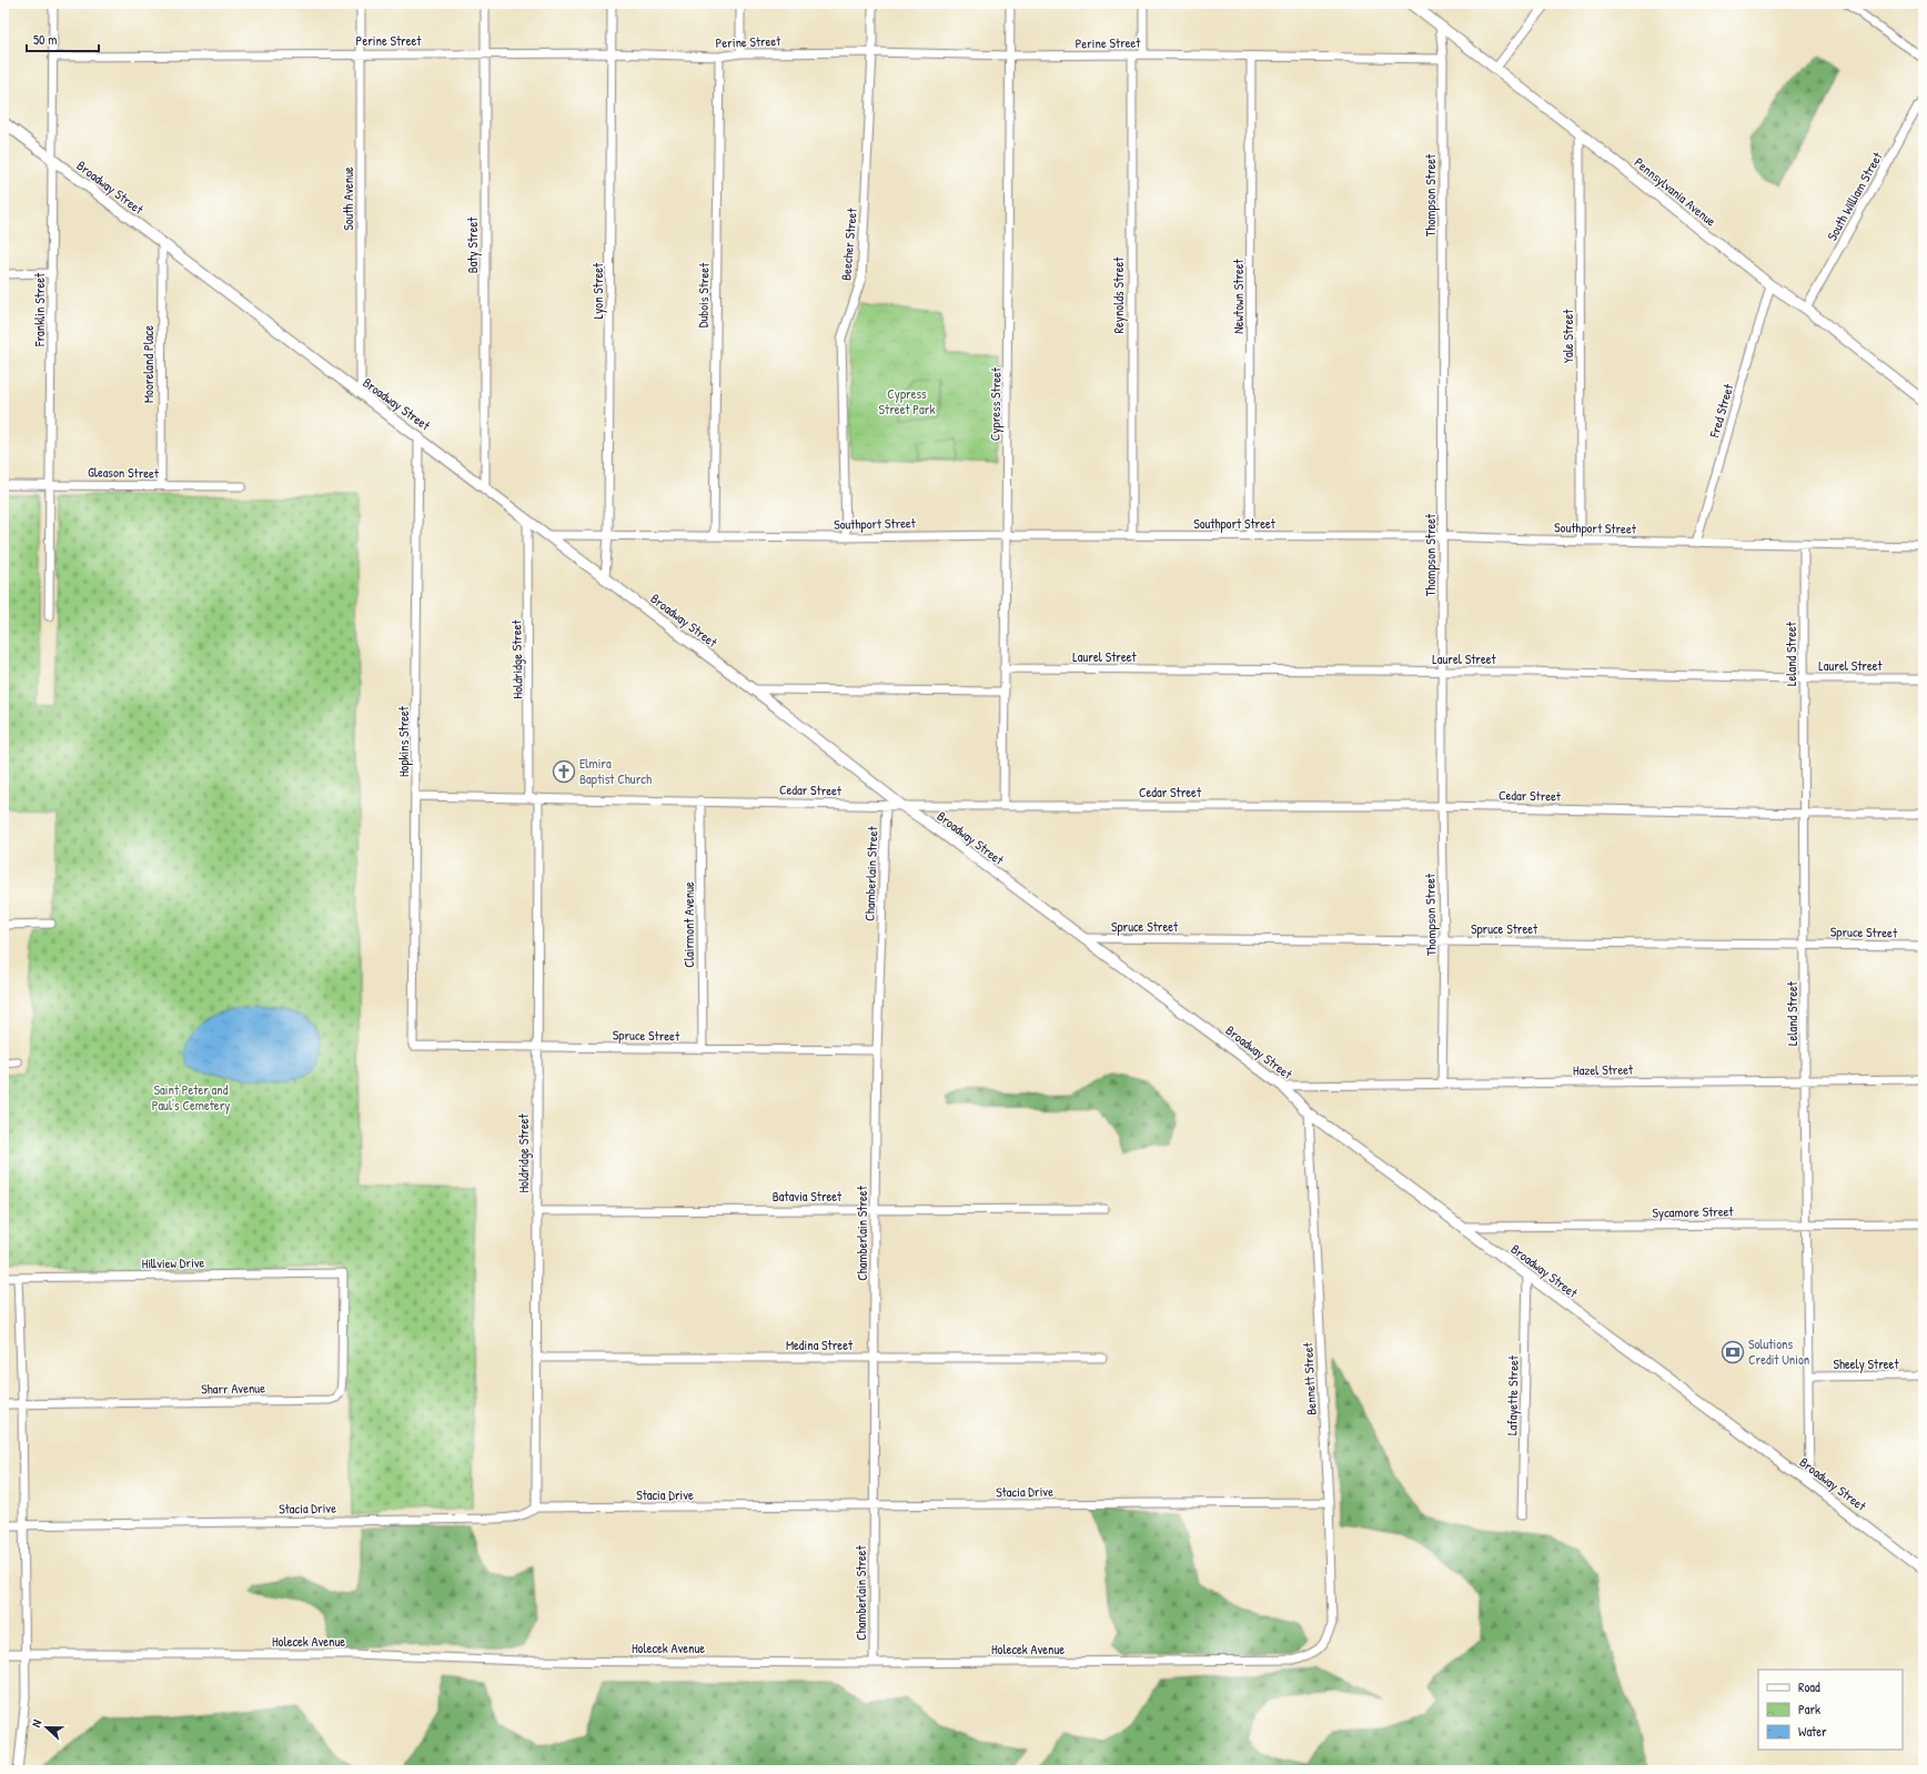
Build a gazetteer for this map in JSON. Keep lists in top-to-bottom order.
{
  "streets": {
    "street": [
      "Perine Street",
      "Broadway Street",
      "Pennsylvania Avenue",
      "Thompson Street",
      "South William Street",
      "South Avenue",
      "Beecher Street",
      "Baty Street",
      "Lyon Street",
      "Dubois Street",
      "Reynolds Street",
      "Newtown Street",
      "Franklin Street",
      "Yale Street",
      "Mooreland Place",
      "Cypress Street",
      "Fred Street",
      "Gleason Street",
      "Southport Street",
      "Leland Street",
      "Laurel Street",
      "Holdridge Street",
      "Hopkins Street",
      "Cedar Street",
      "Chamberlain Street",
      "Clairmont Avenue",
      "Spruce Street",
      "Hazel Street",
      "Batavia Street",
      "Sycamore Street",
      "Hillview Drive",
      "Medina Street",
      "Sheely Street",
      "Bennett Street",
      "Sharr Avenue",
      "Lafayette Street",
      "Stacia Drive",
      "Holecek Avenue"
    ]
  },
  "crossings": [
    ["Perine Street", "Thompson Street"],
    ["Perine Street", "South Avenue"],
    ["Perine Street", "Beecher Street"],
    ["Perine Street", "Baty Street"],
    ["Perine Street", "Lyon Street"],
    ["Perine Street", "Dubois Street"],
    ["Perine Street", "Reynolds Street"],
    ["Perine Street", "Newtown Street"],
    ["Perine Street", "Franklin Street"],
    ["Perine Street", "Cypress Street"],
    ["Broadway Street", "South Avenue"],
    ["Broadway Street", "Baty Street"],
    ["Broadway Street", "Lyon Street"],
    ["Broadway Street", "Franklin Street"],
    ["Broadway Street", "Mooreland Place"],
    ["Broadway Street", "Southport Street"],
    ["Broadway Street", "Leland Street"],
    ["Broadway Street", "Holdridge Street"],
    ["Broadway Street", "Hopkins Street"],
    ["Broadway Street", "Cedar Street"],
    ["Broadway Street", "Spruce Street"],
    ["Broadway Street", "Hazel Street"],
    ["Broadway Street", "Sycamore Street"],
    ["Broadway Street", "Bennett Street"],
    ["Broadway Street", "Lafayette Street"],
    ["Pennsylvania Avenue", "Thompson Street"],
    ["Pennsylvania Avenue", "South William Street"],
    ["Pennsylvania Avenue", "Yale Street"],
    ["Pennsylvania Avenue", "Fred Street"],
    ["Thompson Street", "Southport Street"],
    ["Thompson Street", "Laurel Street"],
    ["Thompson Street", "Cedar Street"],
    ["Thompson Street", "Spruce Street"],
    ["Thompson Street", "Hazel Street"],
    ["Beecher Street", "Southport Street"],
    ["Lyon Street", "Southport Street"],
    ["Dubois Street", "Southport Street"],
    ["Reynolds Street", "Southport Street"],
    ["Newtown Street", "Southport Street"],
    ["Franklin Street", "Gleason Street"],
    ["Yale Street", "Southport Street"],
    ["Mooreland Place", "Gleason Street"],
    ["Cypress Street", "Southport Street"],
    ["Cypress Street", "Laurel Street"],
    ["Cypress Street", "Cedar Street"],
    ["Fred Street", "Southport Street"],
    ["Southport Street", "Leland Street"],
    ["Leland Street", "Laurel Street"],
    ["Leland Street", "Cedar Street"],
    ["Leland Street", "Spruce Street"],
    ["Leland Street", "Hazel Street"],
    ["Leland Street", "Sycamore Street"],
    ["Leland Street", "Sheely Street"],
    ["Holdridge Street", "Cedar Street"],
    ["Holdridge Street", "Spruce Street"],
    ["Holdridge Street", "Batavia Street"],
    ["Holdridge Street", "Medina Street"],
    ["Holdridge Street", "Stacia Drive"],
    ["Hopkins Street", "Cedar Street"],
    ["Hopkins Street", "Spruce Street"],
    ["Cedar Street", "Chamberlain Street"],
    ["Cedar Street", "Clairmont Avenue"],
    ["Chamberlain Street", "Spruce Street"],
    ["Chamberlain Street", "Batavia Street"],
    ["Chamberlain Street", "Medina Street"],
    ["Chamberlain Street", "Stacia Drive"],
    ["Chamberlain Street", "Holecek Avenue"],
    ["Clairmont Avenue", "Spruce Street"],
    ["Hillview Drive", "Sharr Avenue"],
    ["Bennett Street", "Stacia Drive"],
    ["Bennett Street", "Holecek Avenue"]
  ],
  "parks": ["Cypress Street Park", "Saint Peter and Paul's Cemetery"],
  "places": {
    "church": ["Elmira Baptist Church"],
    "bank": ["Solutions Credit Union"]
  },
  "legend": ["Road", "Park", "Water"],
  "scale_bar": "50 m",
  "north": "left"
}
